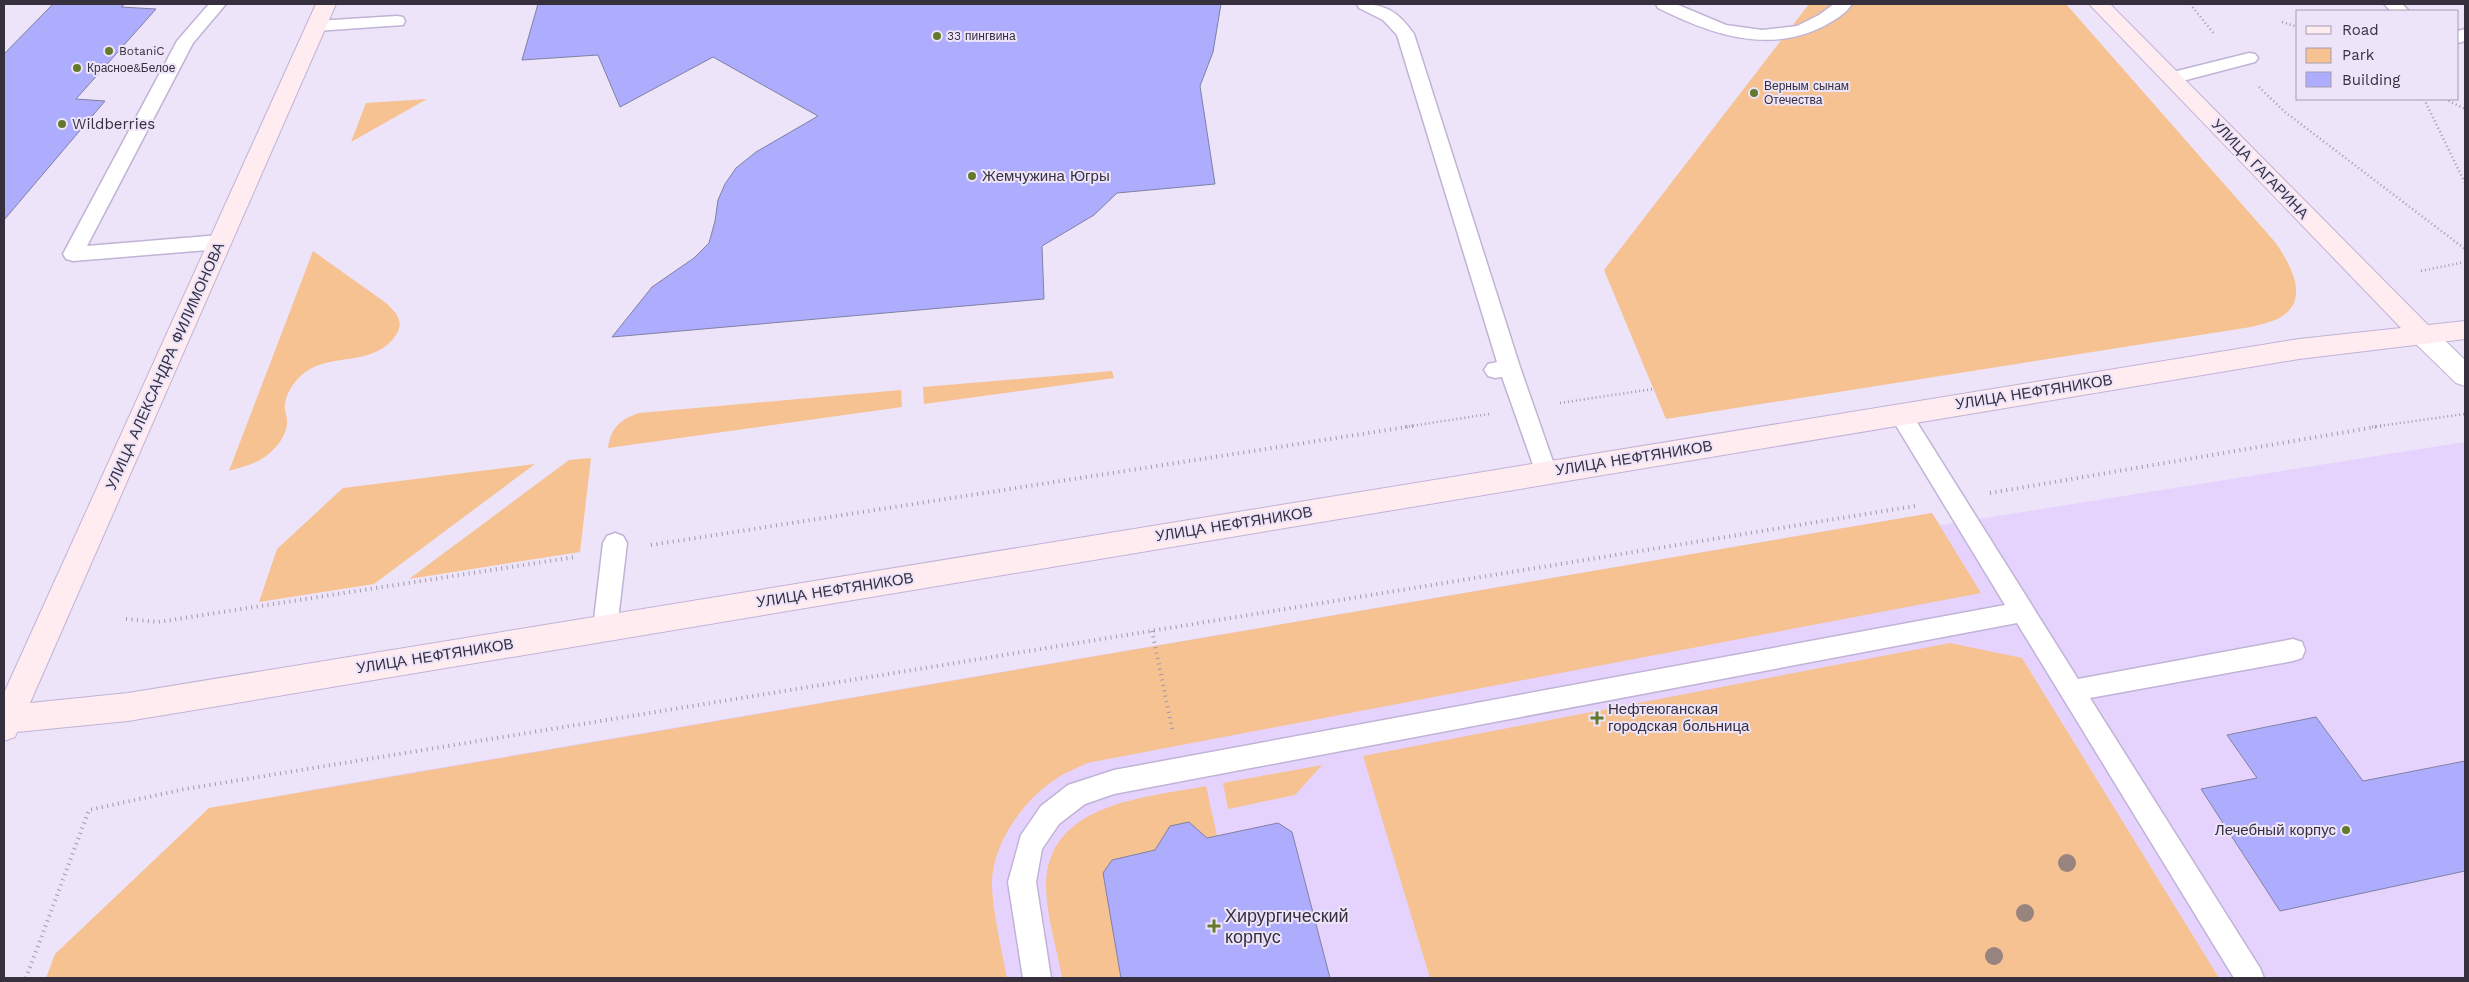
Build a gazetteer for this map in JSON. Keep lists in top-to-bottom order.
{
  "streets": {
    "main road": ["УЛИЦА ГАГАРИНА", "УЛИЦА АЛЕКСАНДРА ФИЛИМОНОВА", "УЛИЦА НЕФТЯНИКОВ"]
  },
  "crossings": [
    ["УЛИЦА ГАГАРИНА", "УЛИЦА НЕФТЯНИКОВ"],
    ["УЛИЦА АЛЕКСАНДРА ФИЛИМОНОВА", "УЛИЦА НЕФТЯНИКОВ"]
  ],
  "places": {
    "other": [
      "33 пингвина",
      "BotaniC",
      "Красное&Белое",
      "Верным сынам Отечества",
      "Wildberries",
      "Жемчужина Югры",
      "Лечебный корпус"
    ],
    "health": ["Нефтеюганская городская больница", "Хирургический корпус"]
  },
  "legend": ["Road", "Park", "Building"]
}
